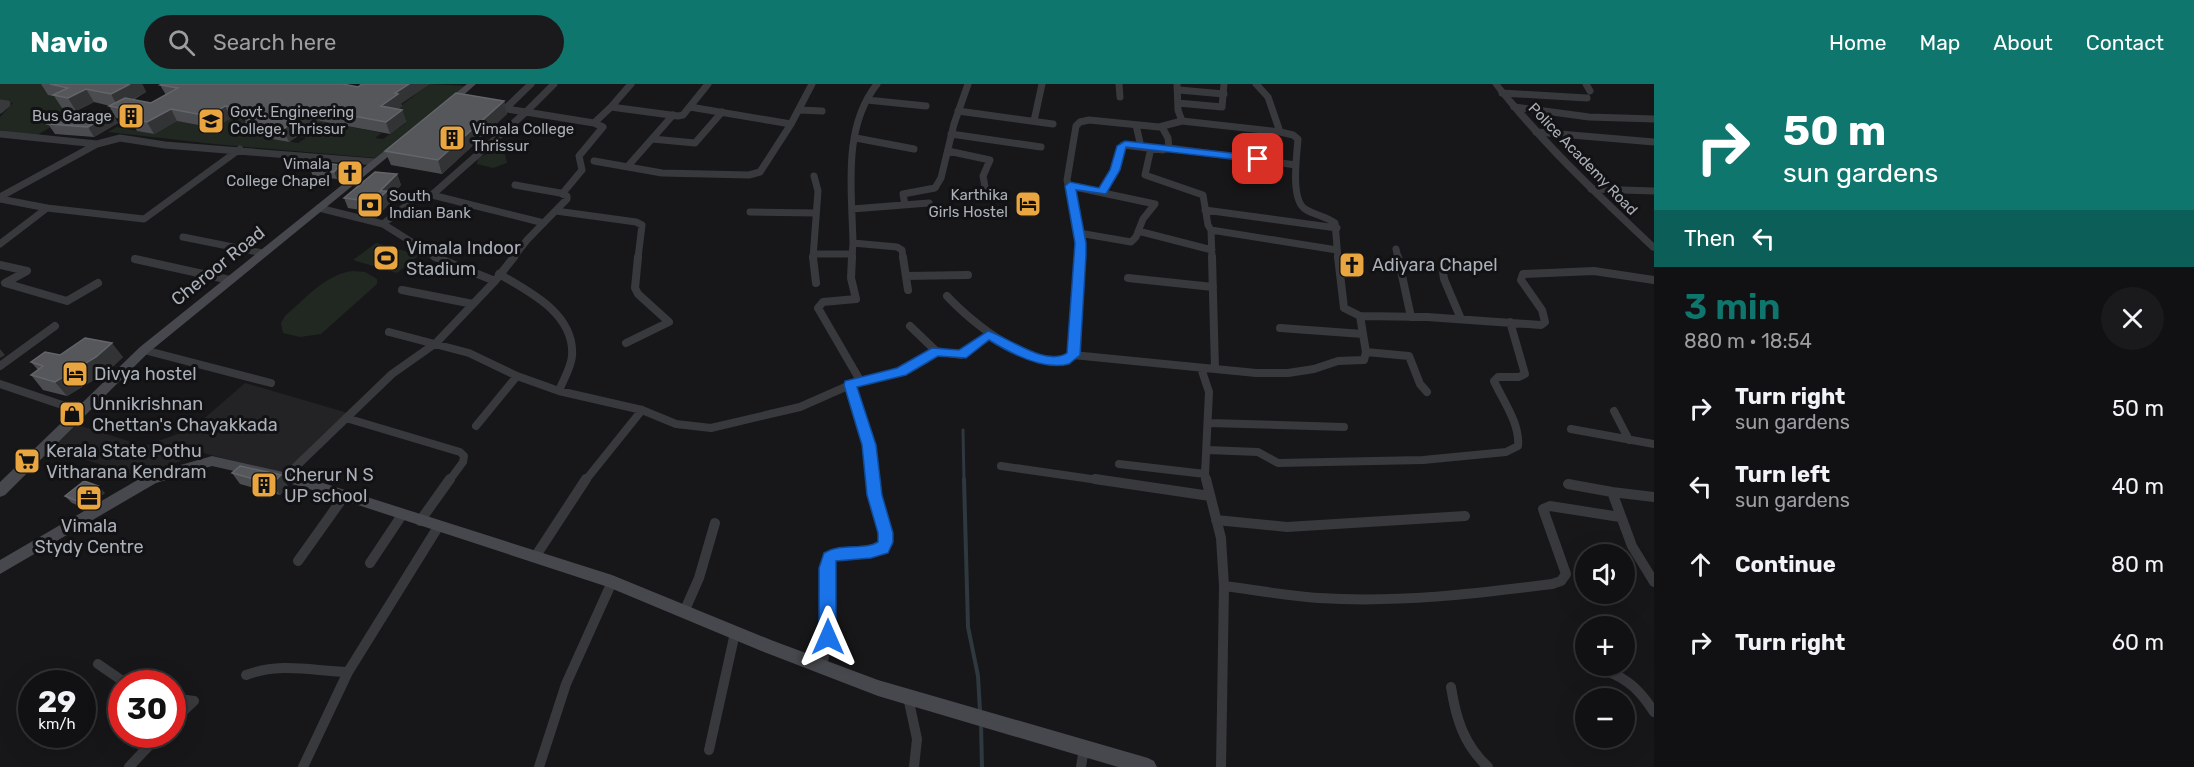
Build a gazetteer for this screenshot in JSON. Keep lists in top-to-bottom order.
{
  "streets": {
    "main road": ["Cheroor Road"],
    "street": ["Police Academy Road"]
  },
  "places": {
    "building": ["Bus Garage", "Vimala College Thrissur", "Cherur N S UP school"],
    "school or university": ["Govt. Engineering College, Thrissur"],
    "church": ["Vimala College Chapel", "Adiyara Chapel"],
    "hotel": ["Karthika Girls Hostel", "Divya hostel"],
    "bank": ["South Indian Bank"],
    "sports": ["Vimala Indoor Stadium"],
    "shop": ["Unnikrishnan Chettan's Chayakkada"],
    "supermarket": ["Kerala State Pothu Vitharana Kendram"],
    "office": ["Vimala Stydy Centre"]
  },
  "page": {
    "header": "Navio",
    "search": "Search here",
    "nav": [
      "Home",
      "Map",
      "About",
      "Contact"
    ],
    "turn": ["50 m", "sun gardens"],
    "then": "Then",
    "heading": ["3 min", "880 m · 18:54"],
    "list": [
      {
        "name": "Turn right",
        "note": "sun gardens",
        "value": "50 m"
      },
      {
        "name": "Turn left",
        "note": "sun gardens",
        "value": "40 m"
      },
      {
        "name": "Continue",
        "value": "80 m"
      },
      {
        "name": "Turn right",
        "value": "60 m"
      }
    ],
    "map_buttons": ["+", "−"],
    "speed": "29 km/h",
    "limit": "30"
  }
}
